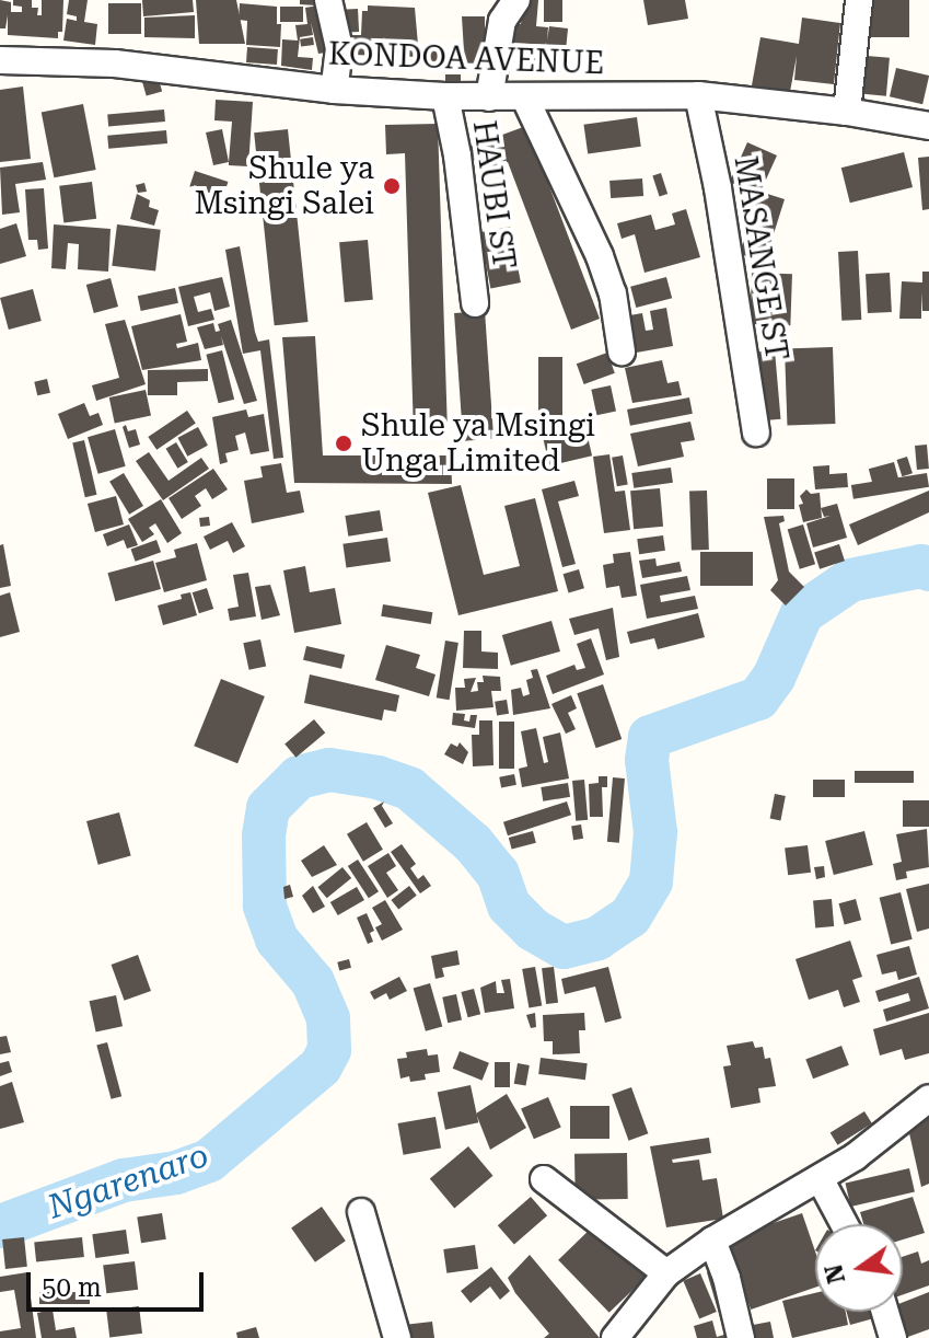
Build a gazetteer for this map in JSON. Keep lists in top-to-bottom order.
{
  "streets": {
    "street": ["KONDOA AVENUE", "HAUBI ST", "MASANGE ST"]
  },
  "crossings": [
    ["KONDOA AVENUE", "HAUBI ST"],
    ["KONDOA AVENUE", "MASANGE ST"]
  ],
  "water": ["Ngarenaro"],
  "places": ["Shule ya Msingi Salei", "Shule ya Msingi Unga Limited"],
  "scale_bar": "50 m",
  "north": "left"
}
